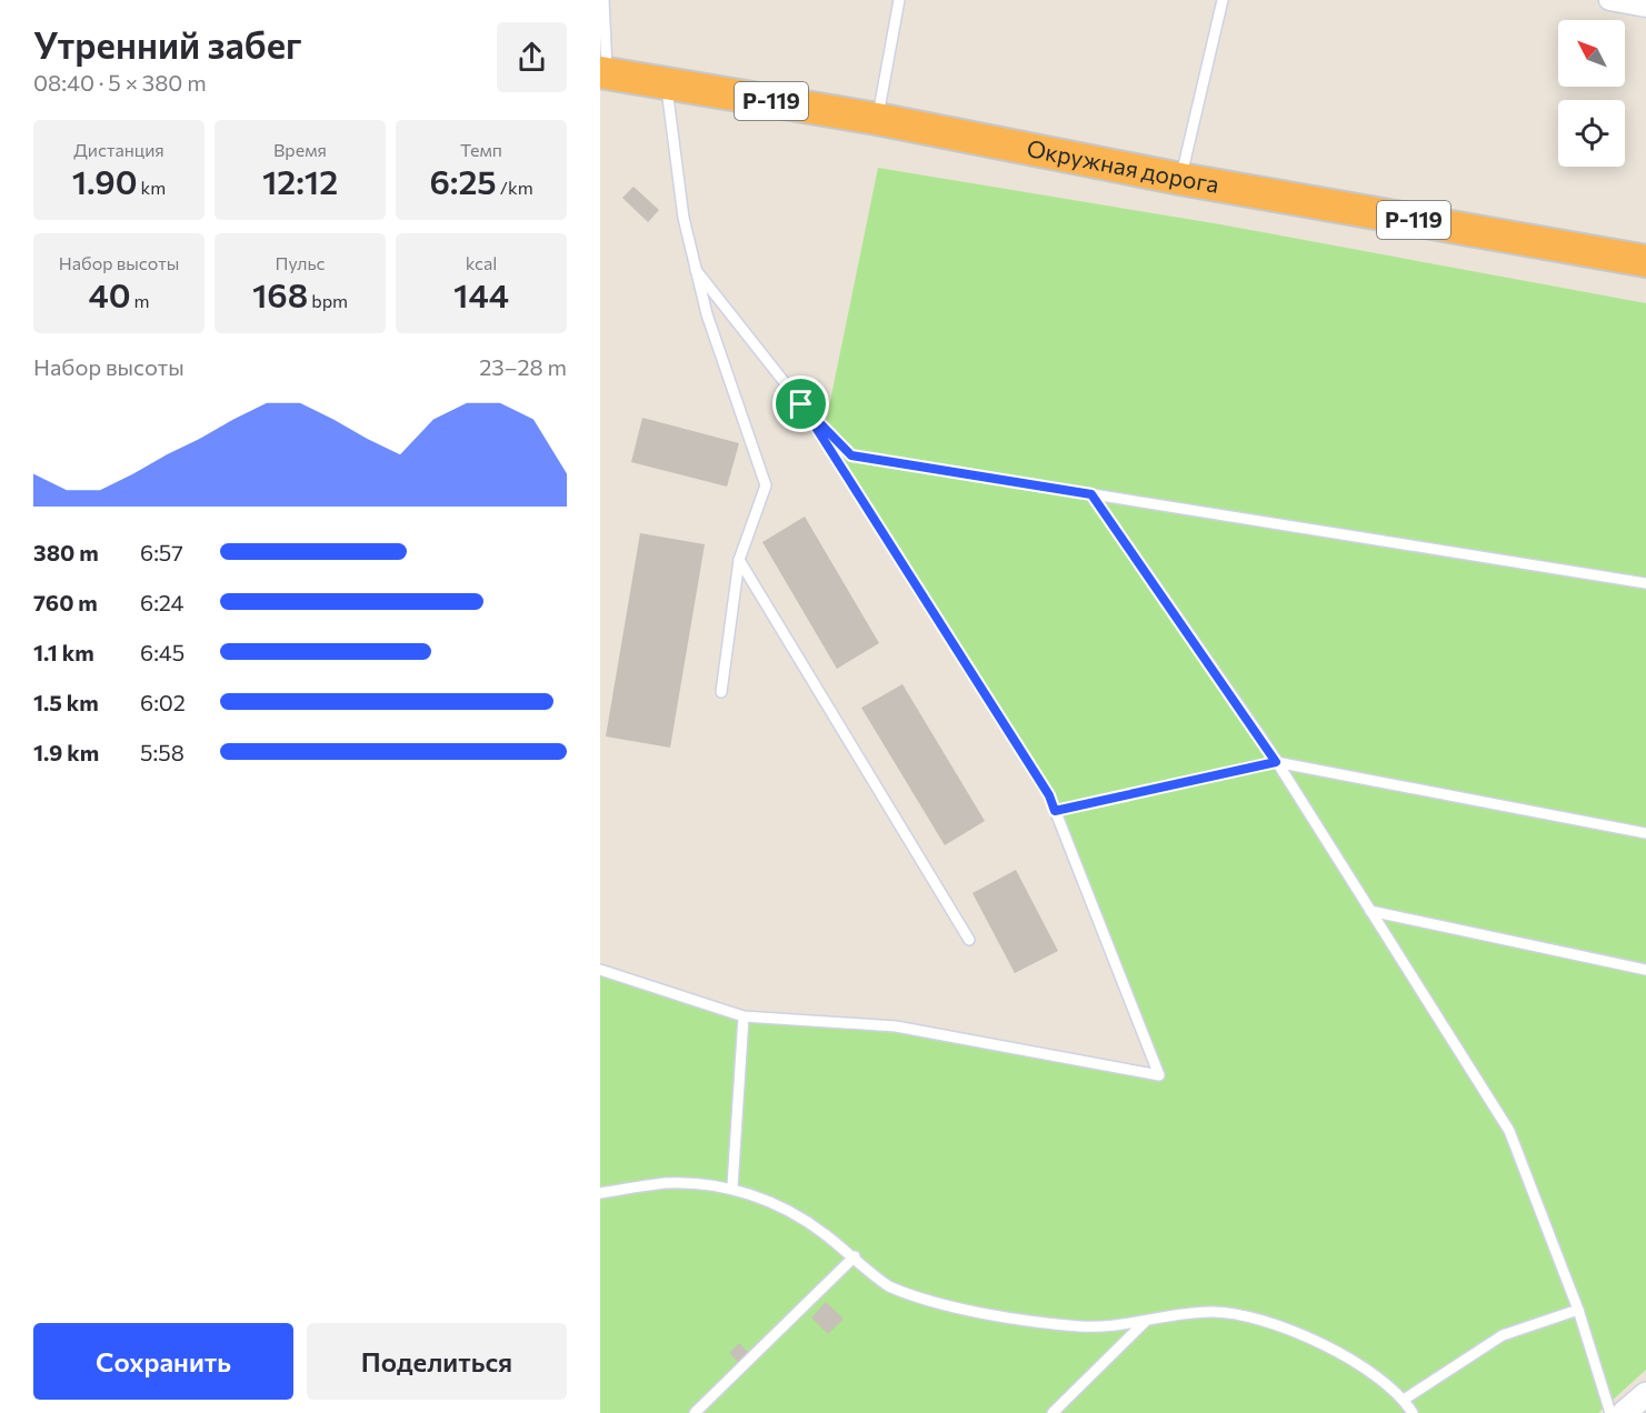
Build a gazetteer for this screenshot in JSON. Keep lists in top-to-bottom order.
{
  "streets": {
    "highway": ["Р-119", "Окружная дорога"]
  },
  "north": "top left",
  "page": {
    "heading": ["Утренний забег", "08:40 · 5 × 380 m"],
    "stats": [
      ["Дистанция", "1.90 km"],
      ["Время", "12:12"],
      ["Темп", "6:25 /km"],
      ["Набор высоты", "40 m"],
      ["Пульс", "168 bpm"],
      ["kcal", "144"]
    ],
    "chart": ["Набор высоты", "23–28 m"],
    "list": [
      {
        "name": "380 m",
        "note": "6:57"
      },
      {
        "name": "760 m",
        "note": "6:24"
      },
      {
        "name": "1.1 km",
        "note": "6:45"
      },
      {
        "name": "1.5 km",
        "note": "6:02"
      },
      {
        "name": "1.9 km",
        "note": "5:58"
      }
    ],
    "buttons": ["Сохранить", "Поделиться"]
  }
}
